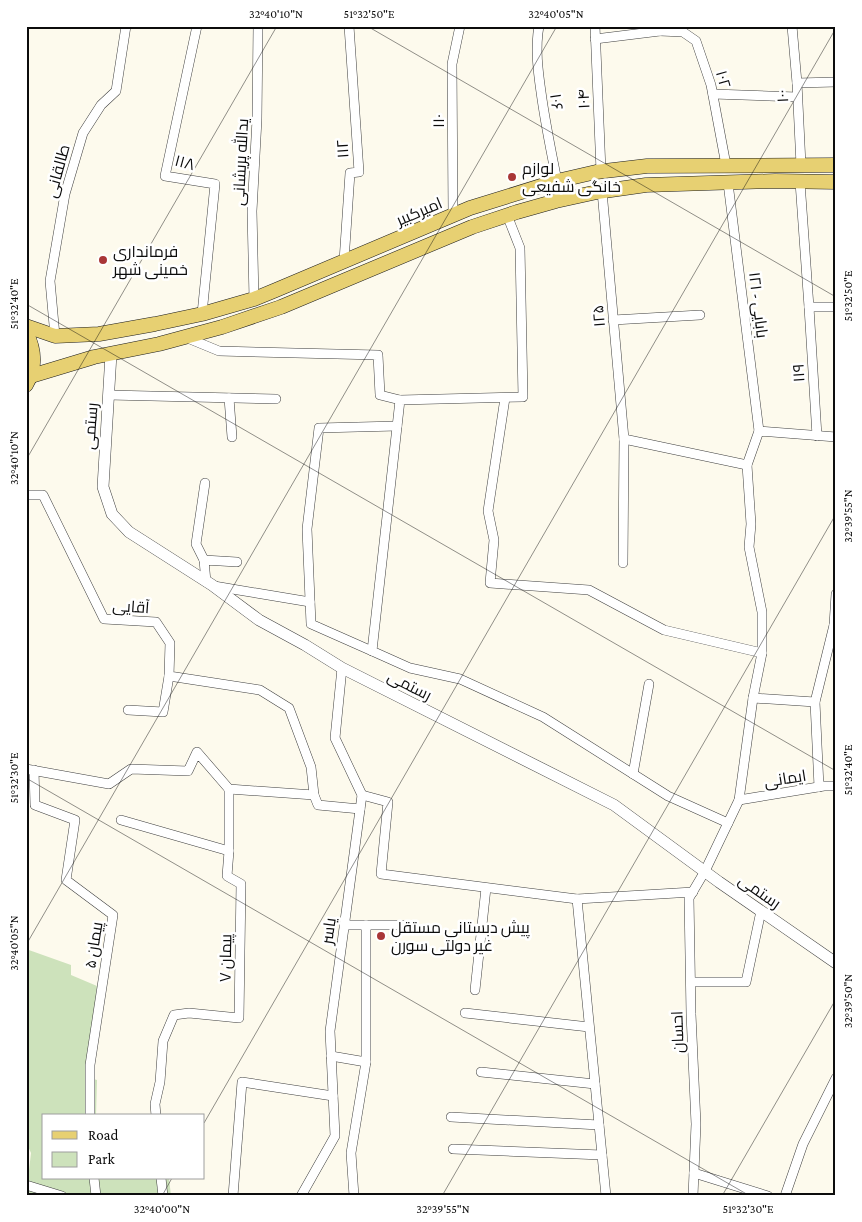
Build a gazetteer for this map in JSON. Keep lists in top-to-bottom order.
{
  "streets": {
    "main road": ["امیرکبیر"],
    "street": [
      "۱۰۲",
      "۱۰۰",
      "۱۰۴",
      "۱۰۶",
      "۱۱۰",
      "۱۱۲",
      "۱۱۸",
      "یدالله پریشانی",
      "طالقانی",
      "بابایی - ۱۲۱",
      "۱۲۵",
      "۱۱۹",
      "رستمی",
      "آقایی",
      "ایمانی",
      "یاسر",
      "پیمان ۵",
      "پیمان ۷",
      "احسان"
    ]
  },
  "crossings": [
    ["۱۰۲", "۱۰۴"],
    ["۱۰۲", "امیرکبیر"],
    ["۱۰۰", "امیرکبیر"],
    ["۱۰۴", "امیرکبیر"],
    ["۱۰۶", "امیرکبیر"],
    ["۱۱۰", "امیرکبیر"],
    ["۱۱۲", "امیرکبیر"],
    ["۱۱۸", "امیرکبیر"],
    ["یدالله پریشانی", "امیرکبیر"],
    ["طالقانی", "امیرکبیر"],
    ["رستمی", "احسان"],
    ["ایمانی", "احسان"]
  ],
  "places": ["لوازم خانگی شفیعی", "فرمانداری خمینی شهر", "پیش دبستانی مستقل غیر دولتی سورن"],
  "legend": ["Road", "Park"],
  "coordinates": [
    "32°40'10\"N",
    "51°32'50\"E",
    "32°40'05\"N",
    "51°32'40\"E",
    "32°39'55\"N",
    "51°32'30\"E",
    "32°39'50\"N",
    "32°40'00\"N"
  ]
}
